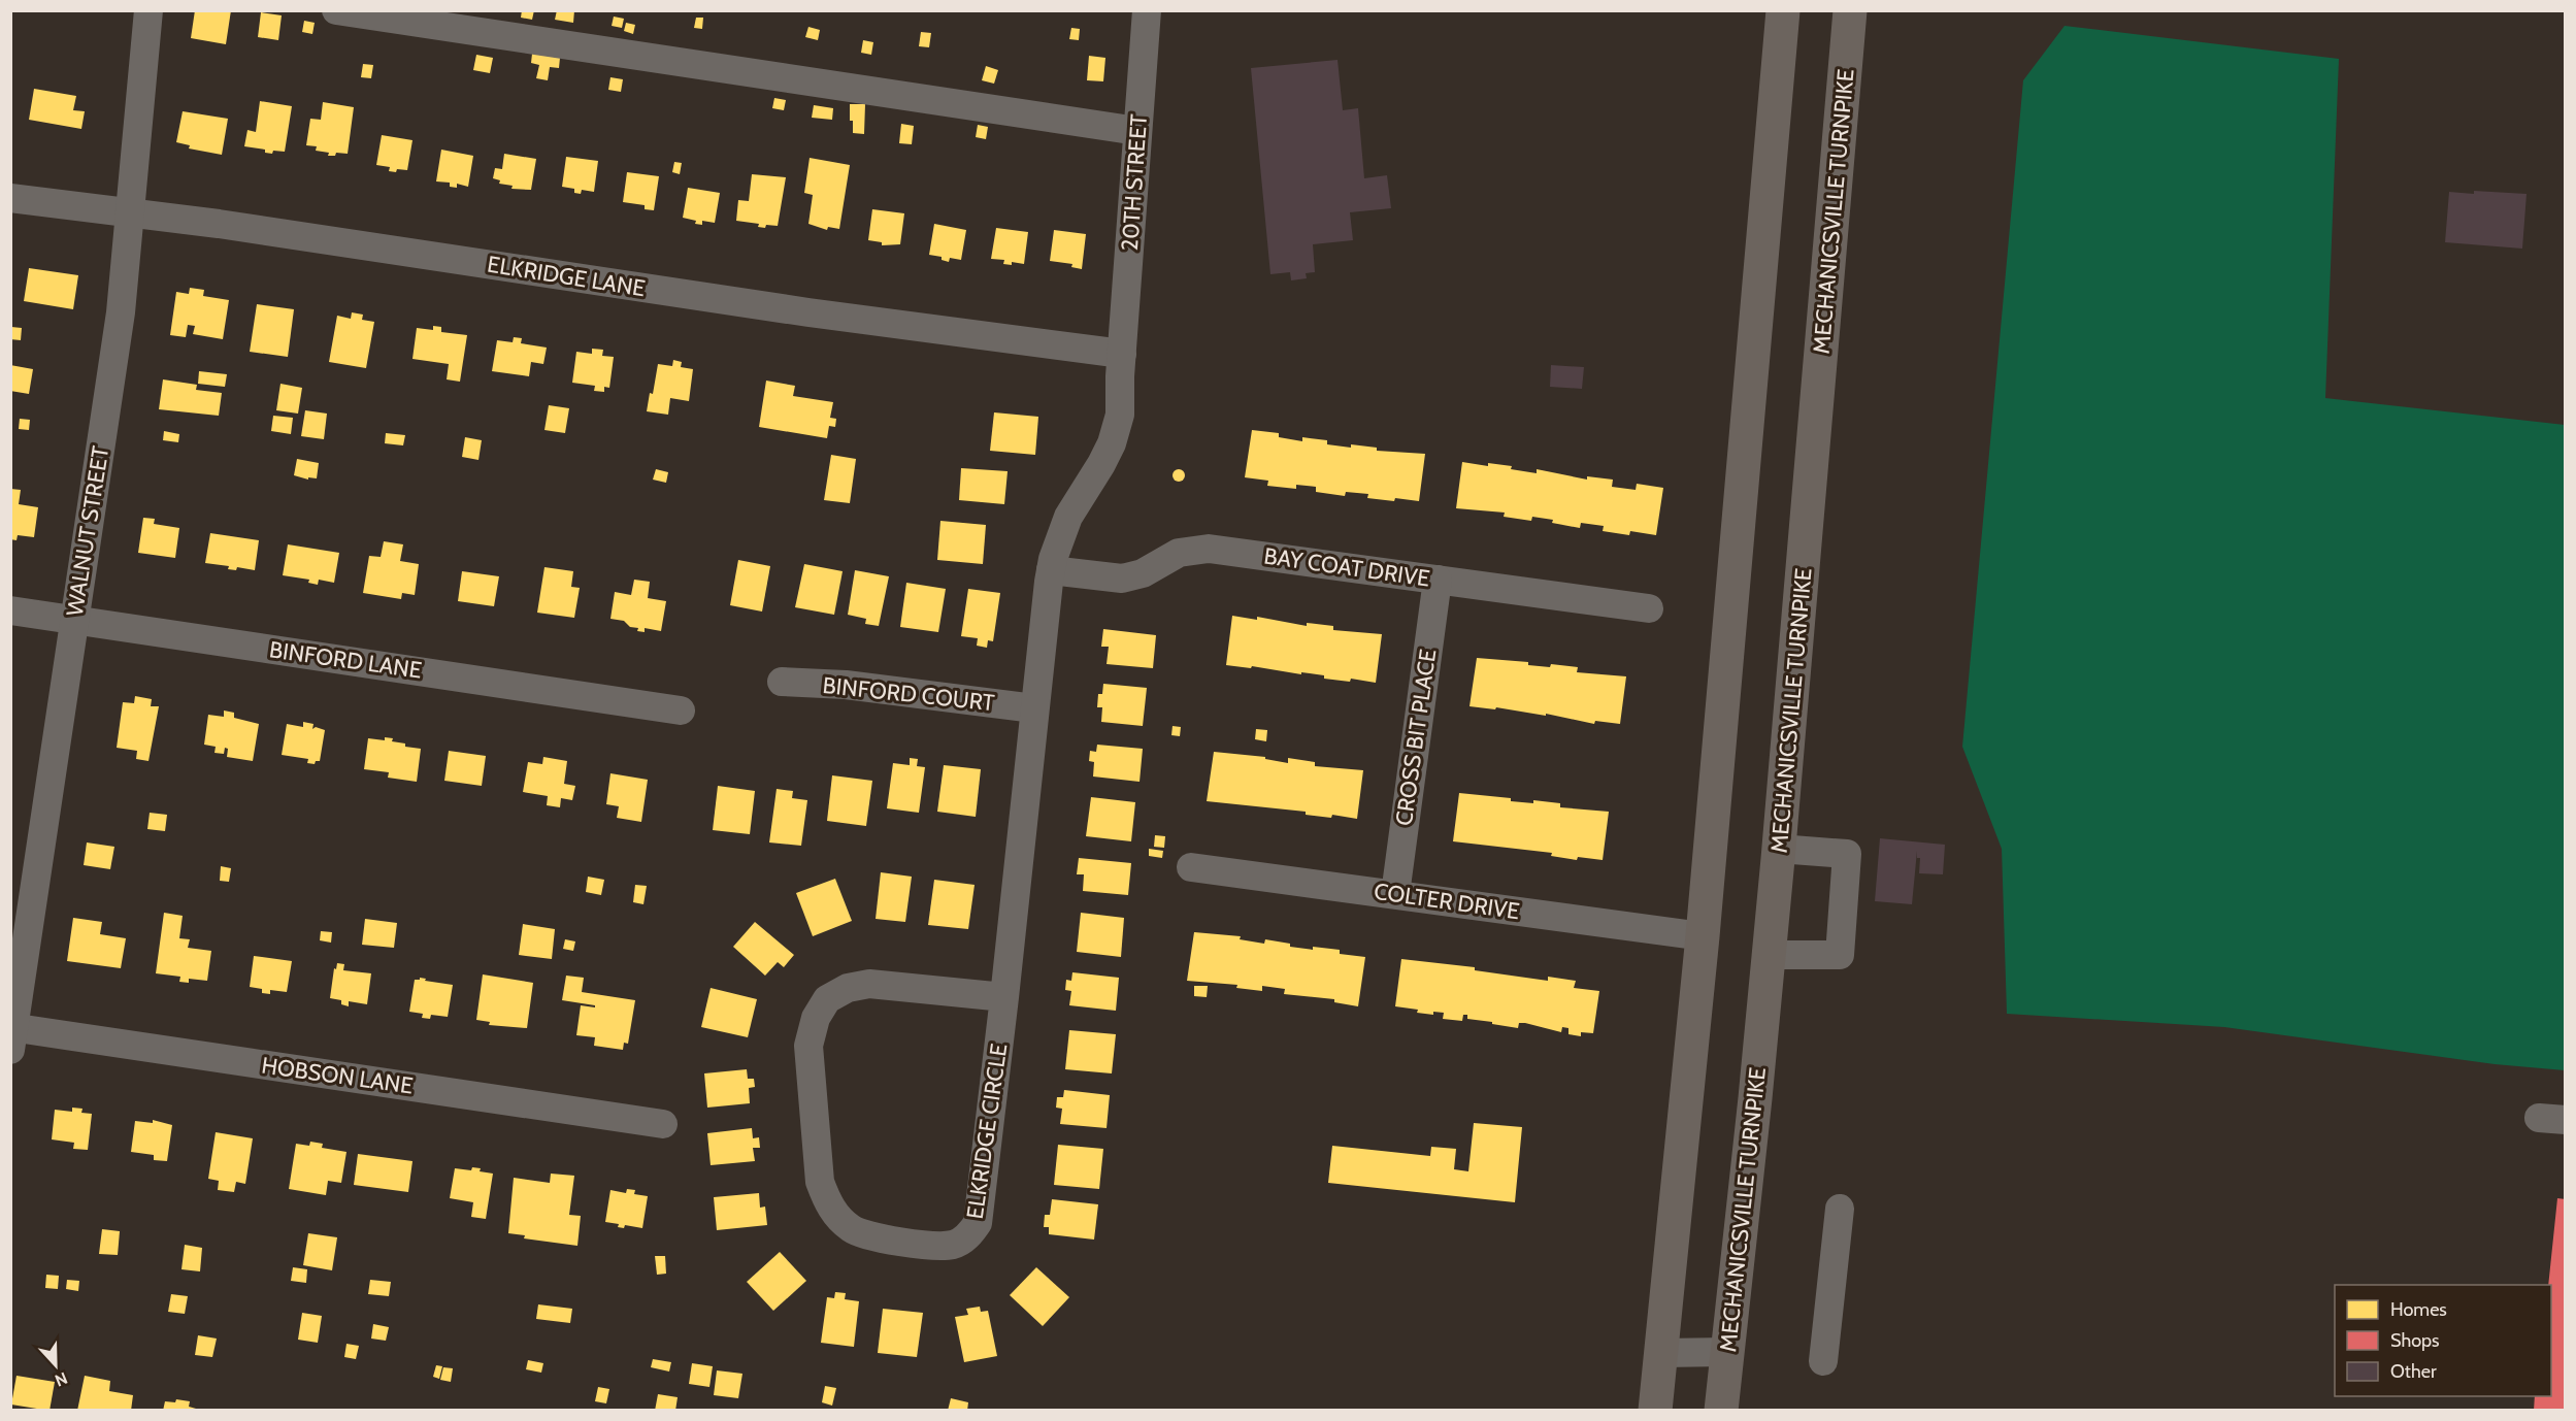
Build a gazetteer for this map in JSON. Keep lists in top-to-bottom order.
{
  "streets": {
    "highway": ["MECHANICSVILLE TURNPIKE"],
    "street": [
      "20TH STREET",
      "ELKRIDGE LANE",
      "WALNUT STREET",
      "BAY COAT DRIVE",
      "BINFORD LANE",
      "BINFORD COURT",
      "CROSS BIT PLACE",
      "COLTER DRIVE",
      "HOBSON LANE",
      "ELKRIDGE CIRCLE"
    ]
  },
  "crossings": [
    ["20TH STREET", "ELKRIDGE LANE"],
    ["20TH STREET", "ELKRIDGE CIRCLE"],
    ["ELKRIDGE LANE", "WALNUT STREET"],
    ["ELKRIDGE LANE", "ELKRIDGE CIRCLE"],
    ["WALNUT STREET", "BINFORD LANE"],
    ["WALNUT STREET", "HOBSON LANE"],
    ["BAY COAT DRIVE", "CROSS BIT PLACE"],
    ["BAY COAT DRIVE", "ELKRIDGE CIRCLE"],
    ["BINFORD COURT", "ELKRIDGE CIRCLE"],
    ["CROSS BIT PLACE", "COLTER DRIVE"]
  ],
  "legend": ["Homes", "Shops", "Other"],
  "north": "bottom"
}
